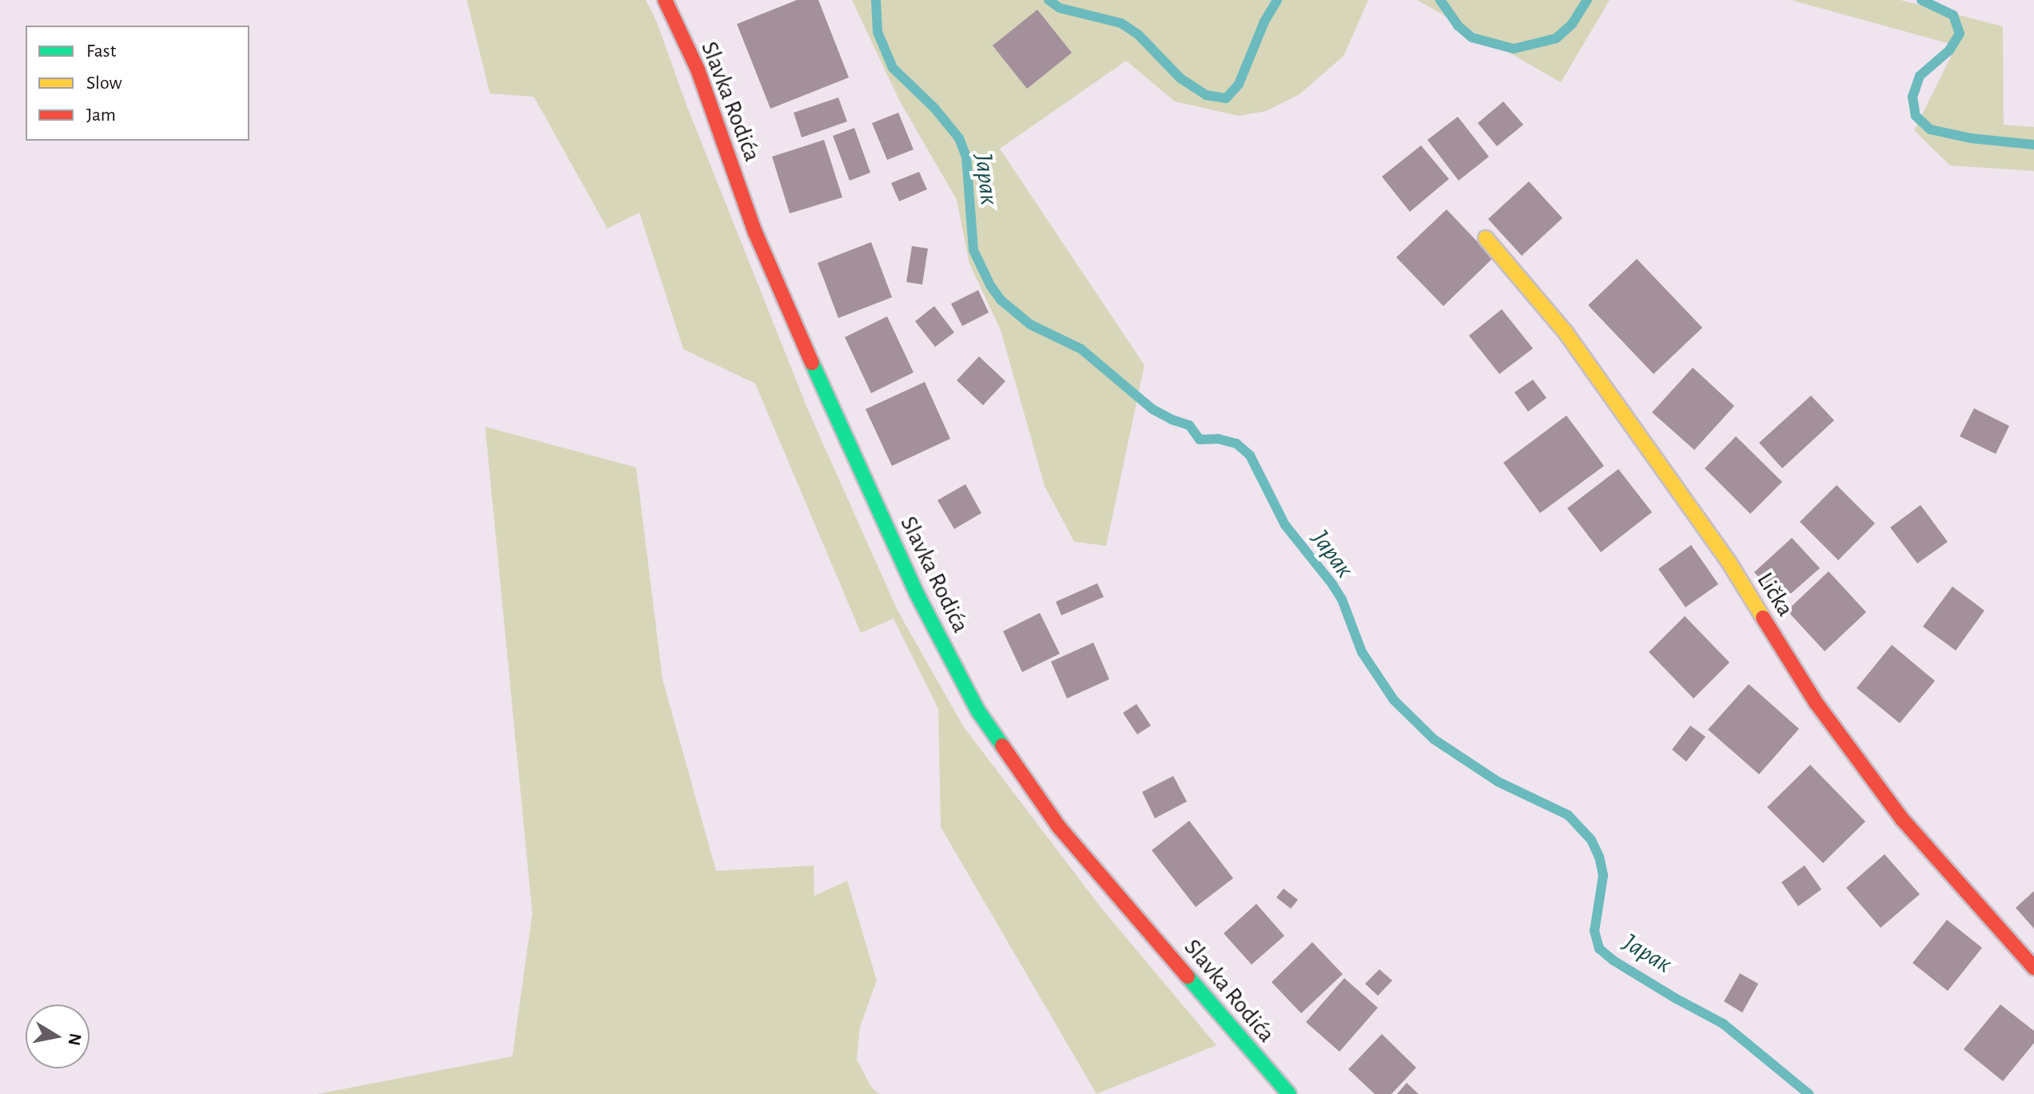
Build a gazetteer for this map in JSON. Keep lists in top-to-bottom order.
{
  "streets": {
    "main road": ["Slavka Rodića", "Lička"]
  },
  "water": ["Јарак"],
  "legend": ["Fast", "Slow", "Jam"],
  "north": "right"
}
